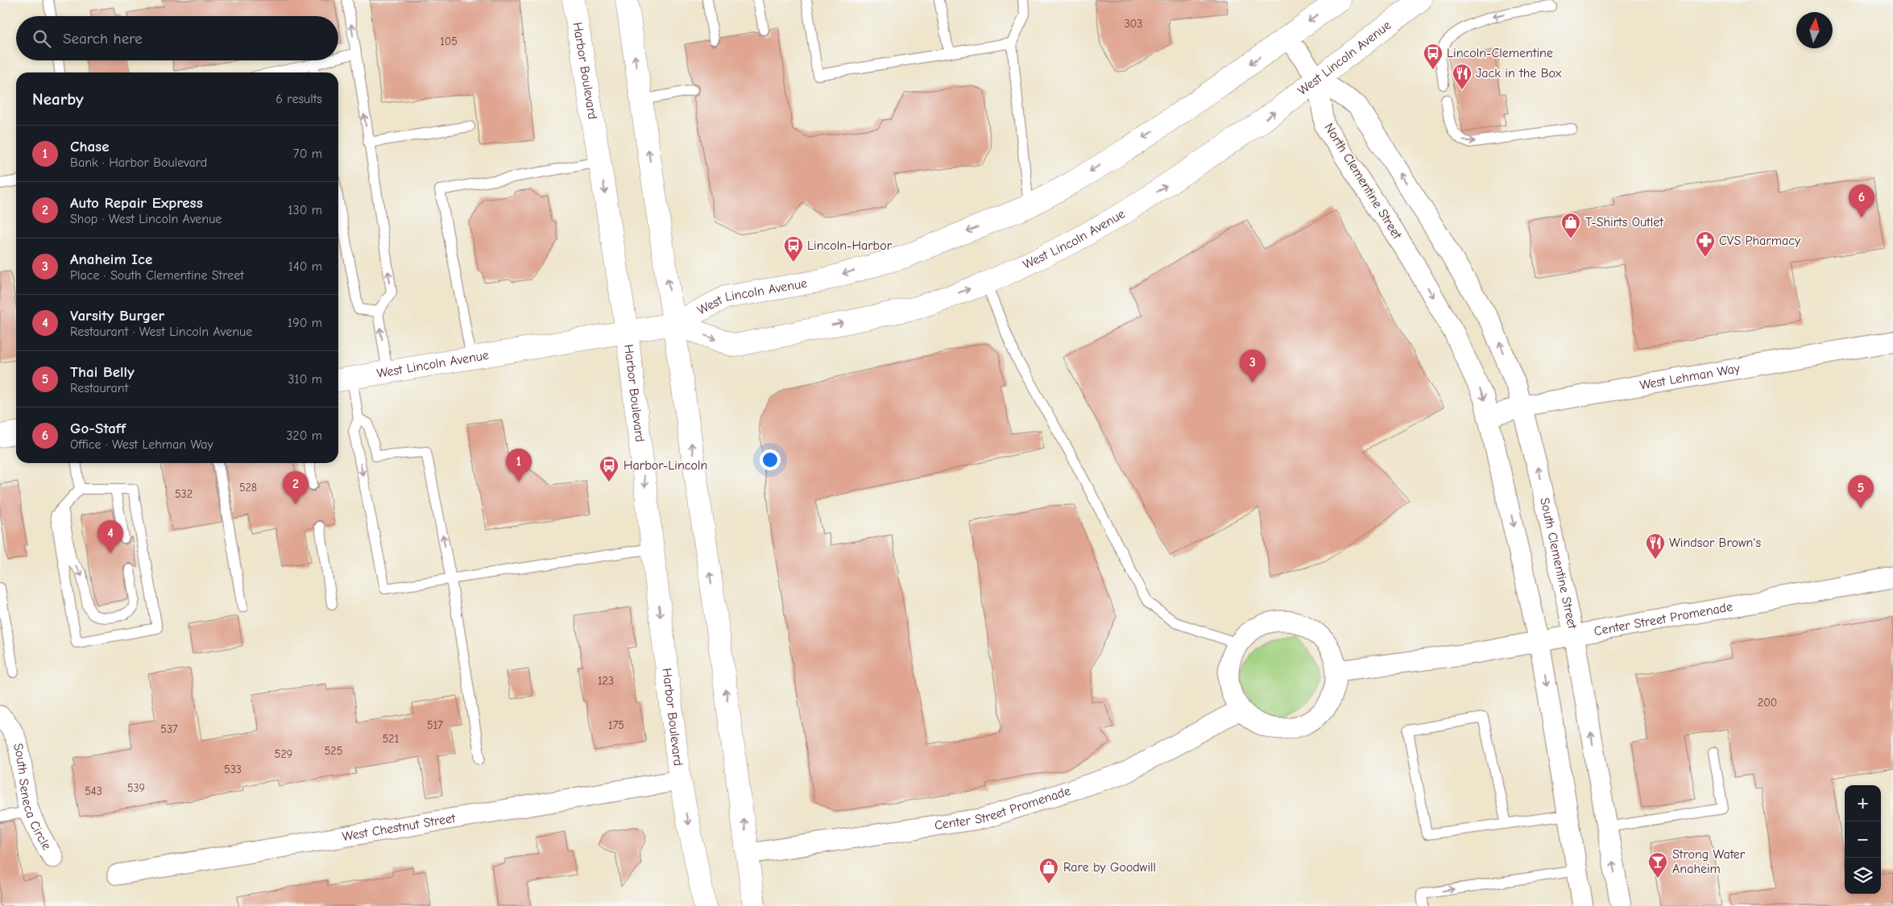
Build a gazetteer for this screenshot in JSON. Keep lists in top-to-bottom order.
{
  "streets": {
    "main road": ["West Lincoln Avenue", "Harbor Boulevard"],
    "street": [
      "North Clementine Street",
      "West Lehman Way",
      "South Clementine Street",
      "Center Street Promenade",
      "South Seneca Circle",
      "West Chestnut Street"
    ]
  },
  "crossings": [
    ["West Lincoln Avenue", "Harbor Boulevard"],
    ["West Lincoln Avenue", "North Clementine Street"],
    ["Harbor Boulevard", "West Chestnut Street"],
    ["North Clementine Street", "West Lehman Way"],
    ["North Clementine Street", "South Clementine Street"],
    ["West Lehman Way", "South Clementine Street"],
    ["South Clementine Street", "Center Street Promenade"]
  ],
  "places": {
    "bus stop": ["Lincoln-Clementine", "Lincoln-Harbor", "Harbor-Lincoln"],
    "restaurant": ["Jack in the Box", "Windsor Brown's"],
    "shop": ["T-Shirts Outlet", "Rare by Goodwill"],
    "pharmacy": ["CVS Pharmacy"],
    "bar": ["Strong Water Anaheim"]
  },
  "house_numbers": [
    "303",
    "105",
    "528",
    "532",
    "123",
    "200",
    "517",
    "175",
    "537",
    "521",
    "525",
    "529",
    "533",
    "539",
    "543"
  ],
  "north": "top",
  "page": {
    "search": "Search here",
    "heading": ["Nearby", "6 results"],
    "list": [
      {
        "mark": "1",
        "name": "Chase",
        "note": "Bank · Harbor Boulevard",
        "value": "70 m"
      },
      {
        "mark": "2",
        "name": "Auto Repair Express",
        "note": "Shop · West Lincoln Avenue",
        "value": "130 m"
      },
      {
        "mark": "3",
        "name": "Anaheim Ice",
        "note": "Place · South Clementine Street",
        "value": "140 m"
      },
      {
        "mark": "4",
        "name": "Varsity Burger",
        "note": "Restaurant · West Lincoln Avenue",
        "value": "190 m"
      },
      {
        "mark": "5",
        "name": "Thai Belly",
        "note": "Restaurant",
        "value": "310 m"
      },
      {
        "mark": "6",
        "name": "Go-Staff",
        "note": "Office · West Lehman Way",
        "value": "320 m"
      }
    ],
    "pins": [
      "6",
      "3",
      "1",
      "2",
      "5",
      "4"
    ],
    "map_buttons": ["+", "−"]
  }
}
